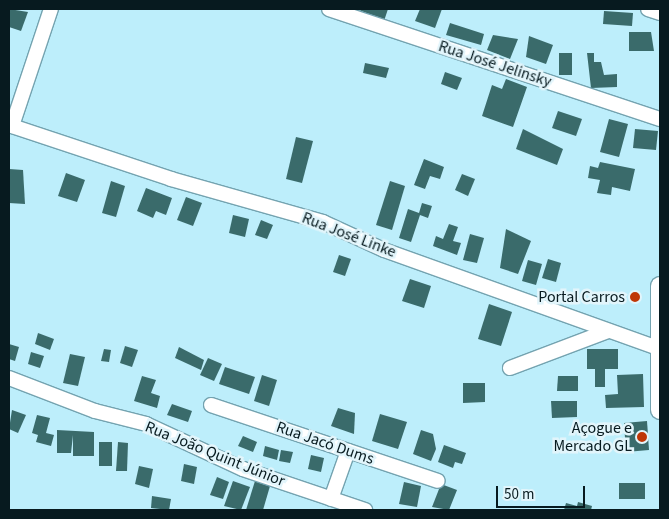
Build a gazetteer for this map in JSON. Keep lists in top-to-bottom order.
{
  "streets": {
    "street": [
      "Rua José Jelinsky",
      "Rua José Linke",
      "Rua Jacó Dums",
      "Rua João Quint Júnior"
    ]
  },
  "places": ["Portal Carros", "Açogue e Mercado GL"],
  "scale_bar": "50 m"
}
